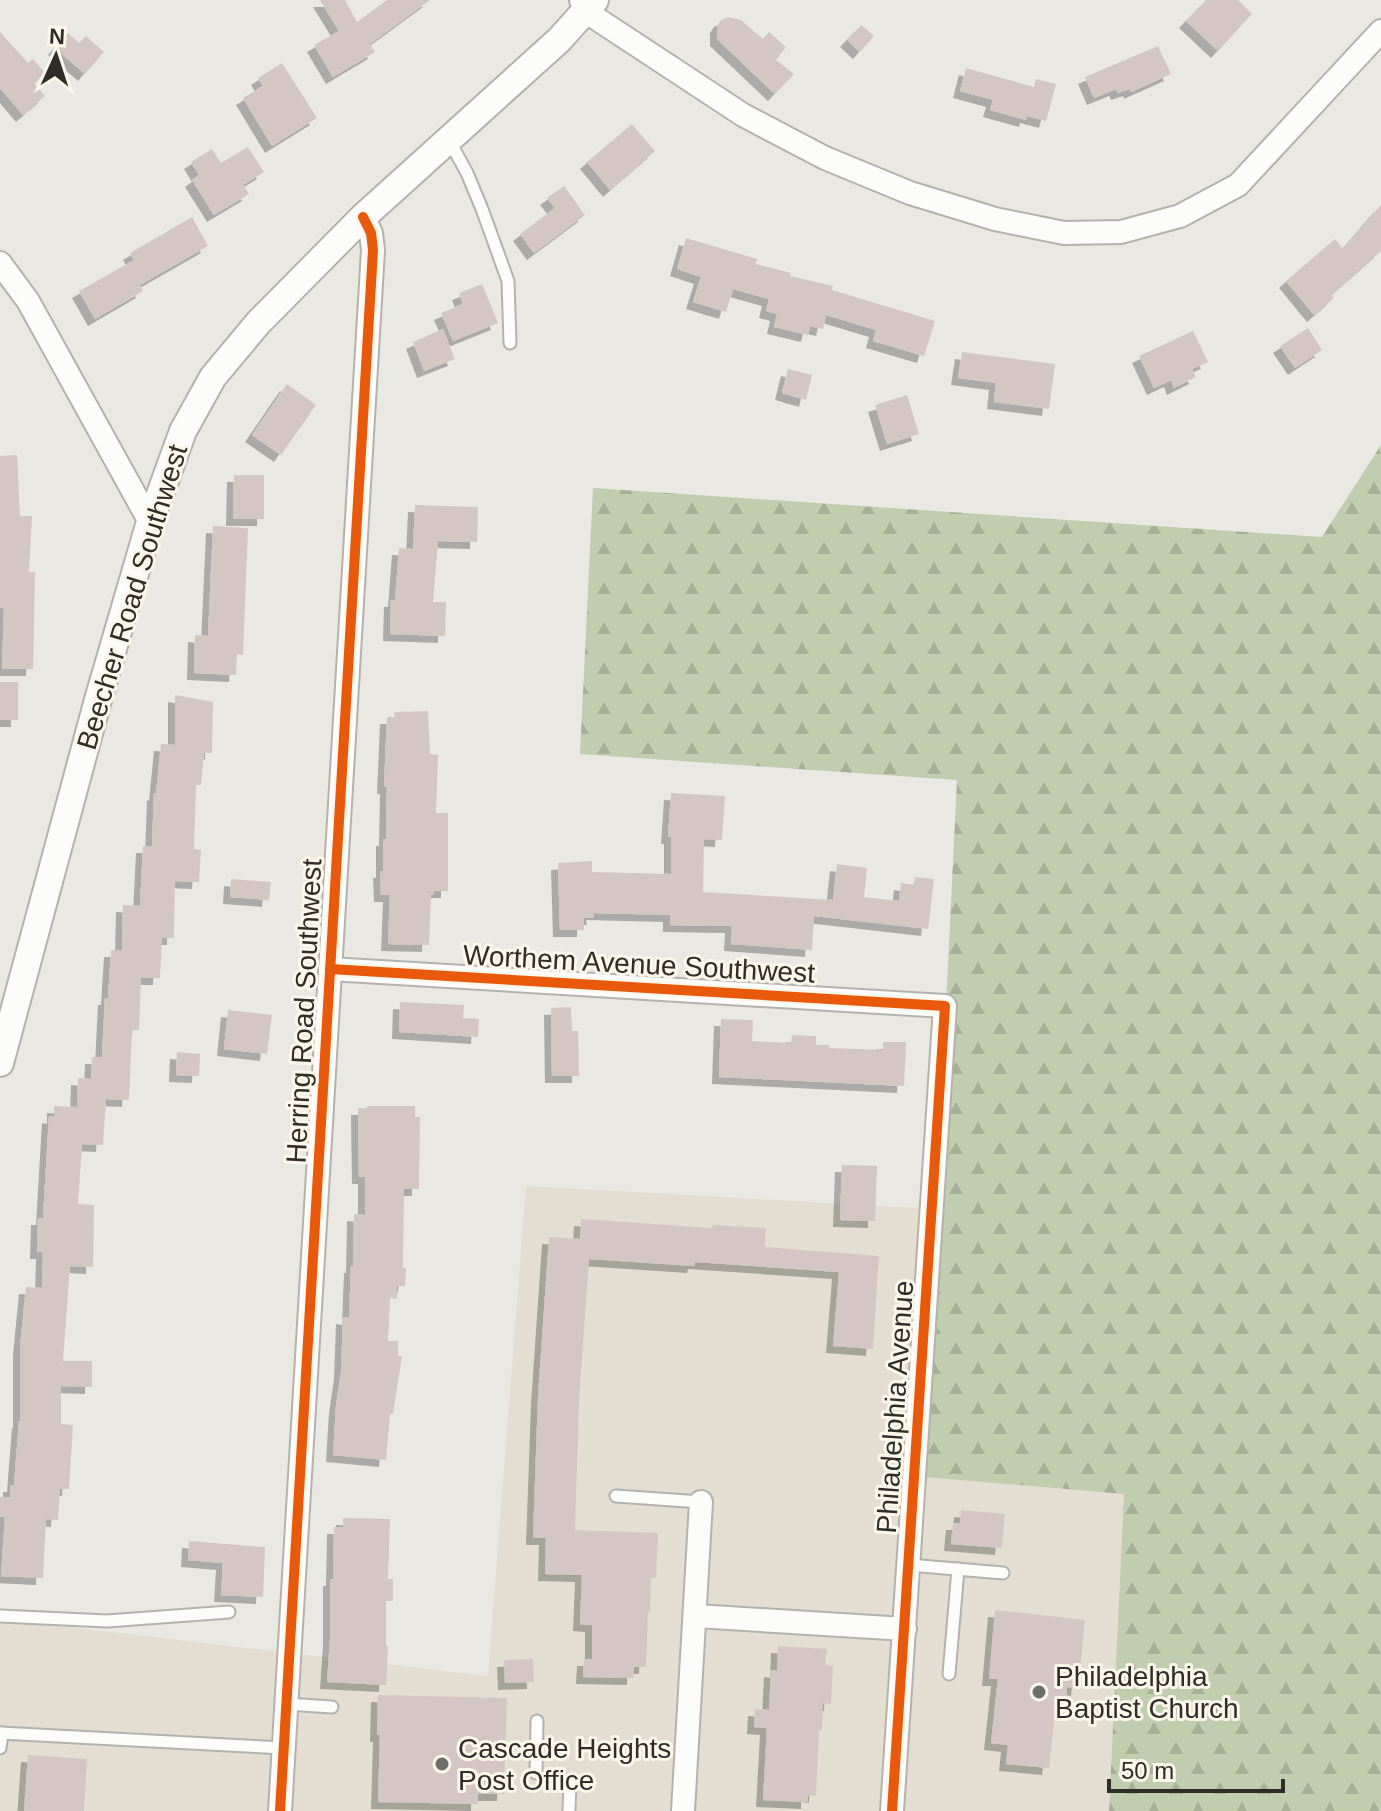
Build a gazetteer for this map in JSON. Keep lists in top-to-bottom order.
{
  "streets": {
    "street": [
      "Beecher Road Southwest",
      "Worthem Avenue Southwest",
      "Herring Road Southwest",
      "Philadelphia Avenue"
    ]
  },
  "crossings": [
    ["Beecher Road Southwest", "Herring Road Southwest"],
    ["Worthem Avenue Southwest", "Herring Road Southwest"],
    ["Worthem Avenue Southwest", "Philadelphia Avenue"]
  ],
  "places": ["Philadelphia Baptist Church", "Cascade Heights Post Office"],
  "scale_bar": "50 m",
  "north": "top"
}
